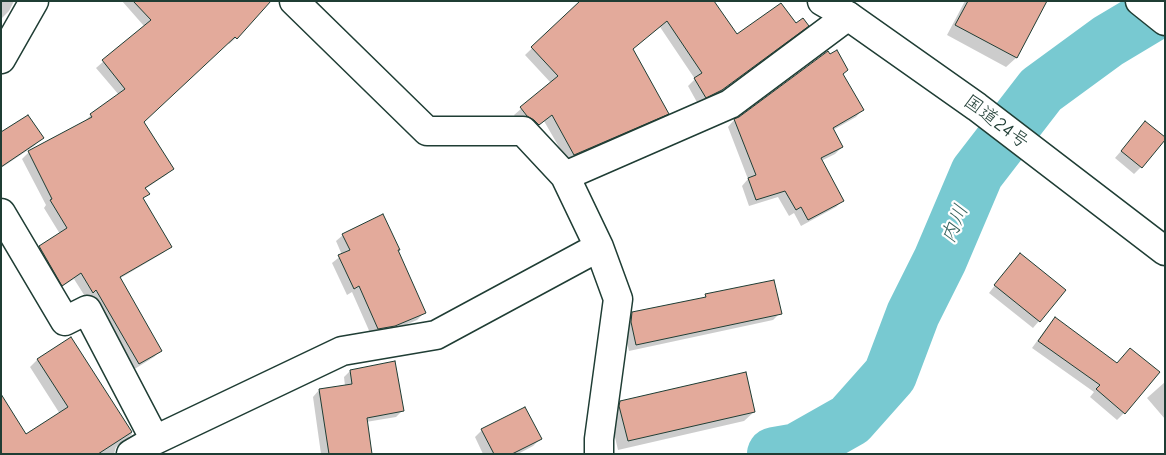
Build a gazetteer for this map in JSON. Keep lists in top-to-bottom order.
{
  "streets": {
    "main road": ["国道24号"]
  },
  "water": ["内川"]
}
